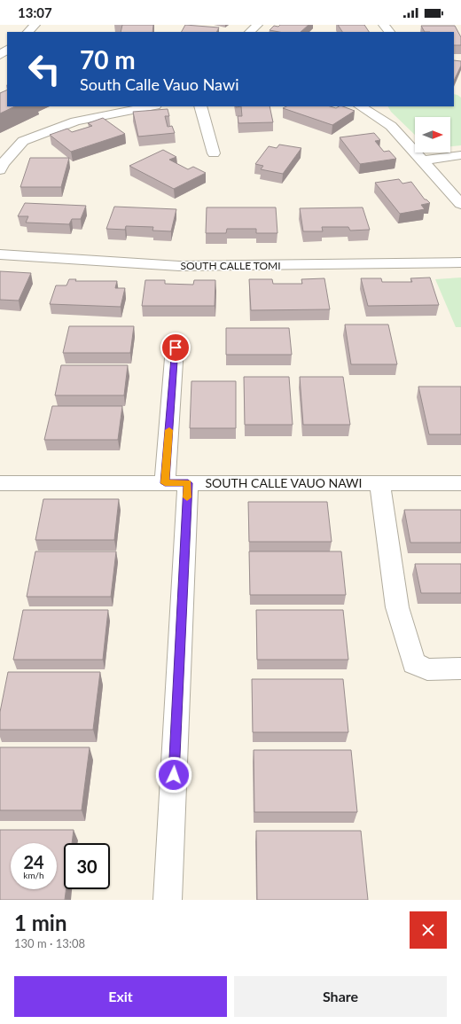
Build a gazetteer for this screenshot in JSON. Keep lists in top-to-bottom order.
{
  "streets": {
    "street": ["SOUTH CALLE TOMI", "SOUTH CALLE VAUO NAWI"]
  },
  "north": "right",
  "page": {
    "status": "13:07",
    "turn": ["70 m", "South Calle Vauo Nawi"],
    "speed": "24 km/h",
    "limit": "30",
    "heading": ["1 min", "130 m · 13:08"],
    "buttons": ["Exit", "Share"]
  }
}
